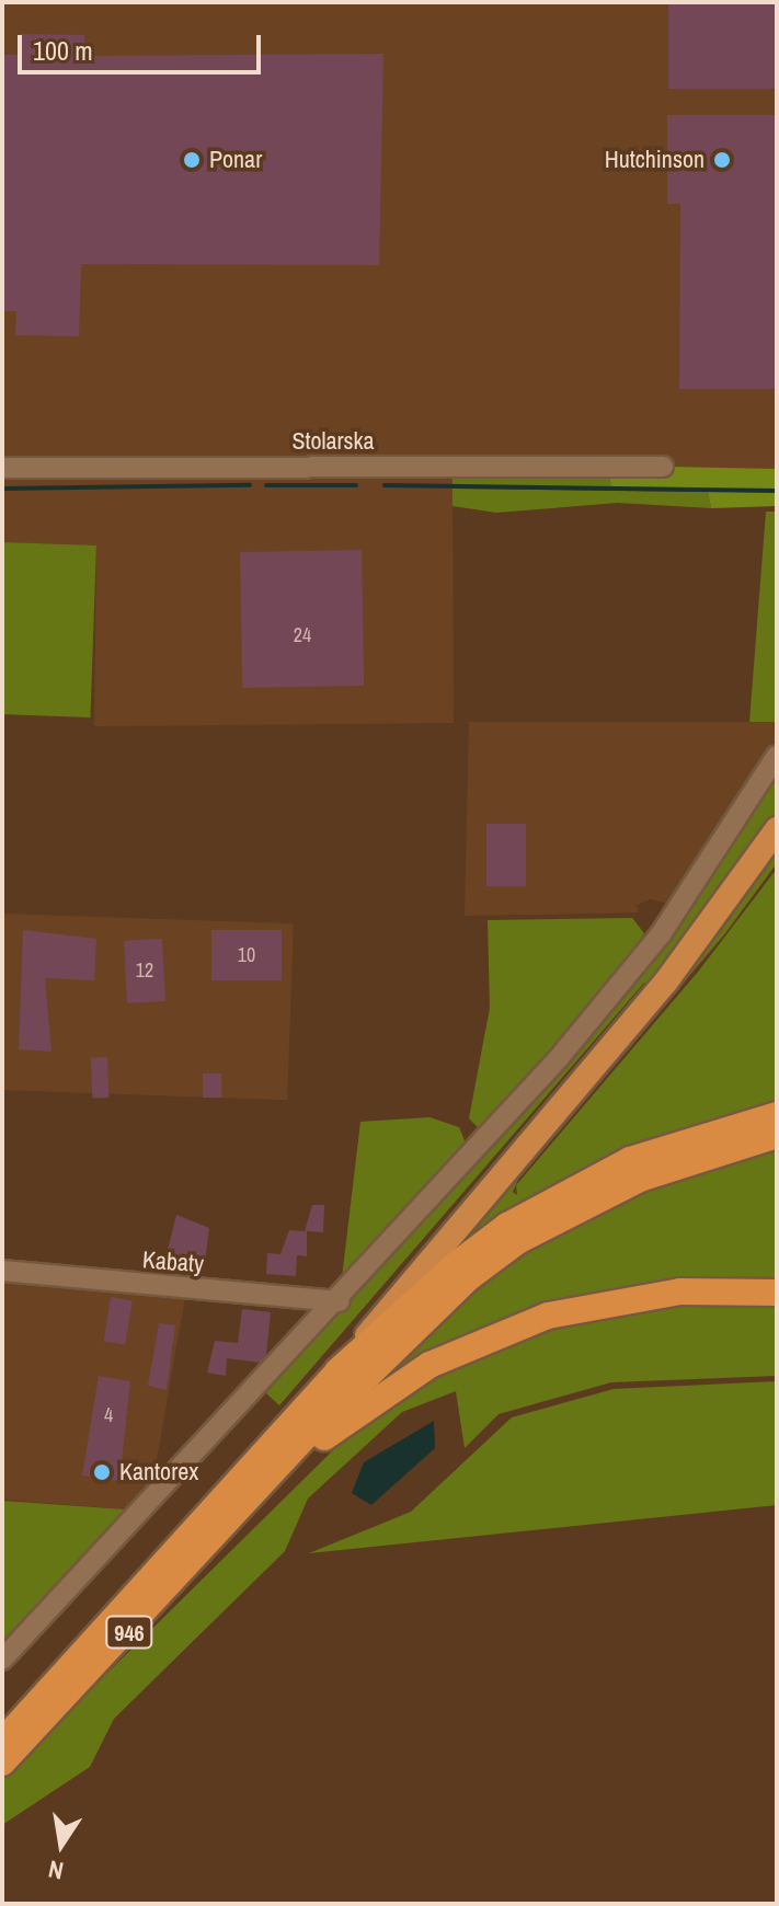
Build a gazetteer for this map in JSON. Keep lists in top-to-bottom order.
{
  "streets": {
    "highway": ["946"],
    "street": ["Stolarska", "Kabaty"]
  },
  "places": ["Ponar", "Hutchinson", "Kantorex"],
  "house_numbers": [
    "24",
    "10",
    "12",
    "4"
  ],
  "scale_bar": "100 m",
  "north": "bottom"
}
